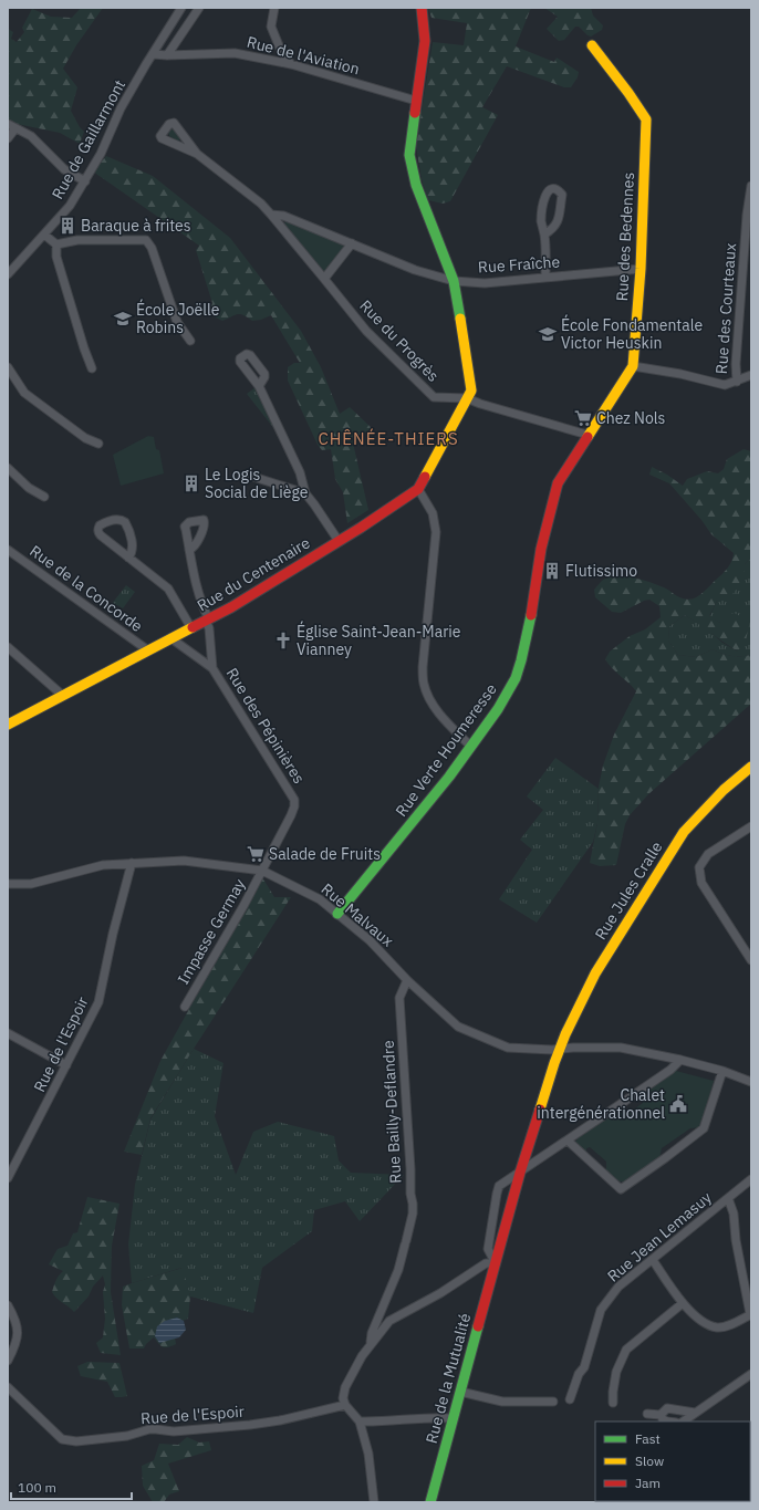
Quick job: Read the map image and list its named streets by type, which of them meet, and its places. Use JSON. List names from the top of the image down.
{
  "streets": {
    "street": [
      "Rue de l'Aviation",
      "Rue de Gaillarmont",
      "Rue des Bedennes",
      "Rue Fraîche",
      "Rue des Courteaux",
      "Rue du Progrès",
      "Rue du Centenaire",
      "Rue de la Concorde",
      "Rue des Pépinières",
      "Rue Verte Houmeresse",
      "Rue Jules Cralle",
      "Rue Malvaux",
      "Impasse Germay",
      "Rue de l'Espoir",
      "Rue Bailly-Deflandre",
      "Rue Jean Lemasuy",
      "Rue de la Mutualité"
    ]
  },
  "crossings": [
    ["Rue de l'Aviation", "Rue de Gaillarmont"],
    ["Rue des Bedennes", "Rue Fraîche"],
    ["Rue des Bedennes", "Rue des Courteaux"],
    ["Rue des Bedennes", "Rue du Progrès"],
    ["Rue des Bedennes", "Rue Verte Houmeresse"],
    ["Rue Fraîche", "Rue du Progrès"],
    ["Rue du Progrès", "Rue du Centenaire"],
    ["Rue du Progrès", "Rue Verte Houmeresse"],
    ["Rue du Centenaire", "Rue de la Concorde"],
    ["Rue du Centenaire", "Rue des Pépinières"],
    ["Rue des Pépinières", "Rue Malvaux"],
    ["Rue des Pépinières", "Impasse Germay"],
    ["Rue Verte Houmeresse", "Rue Malvaux"],
    ["Rue Jules Cralle", "Rue Malvaux"],
    ["Rue Jules Cralle", "Rue de la Mutualité"],
    ["Rue Malvaux", "Impasse Germay"],
    ["Rue Malvaux", "Rue de l'Espoir"],
    ["Rue Malvaux", "Rue Bailly-Deflandre"],
    ["Rue Malvaux", "Rue de la Mutualité"]
  ],
  "districts": ["CHÊNÉE-THIERS"],
  "places": {
    "building": ["Baraque à frites", "Le Logis Social de Liège", "Flutissimo"],
    "school or university": ["École Joëlle Robins", "École Fondamentale Victor Heuskin"],
    "supermarket": ["Chez Nols", "Salade de Fruits"],
    "church": ["Église Saint-Jean-Marie Vianney"],
    "public building": ["Chalet intergénérationnel"]
  },
  "legend": ["Fast", "Slow", "Jam"],
  "scale_bar": "100 m"
}
